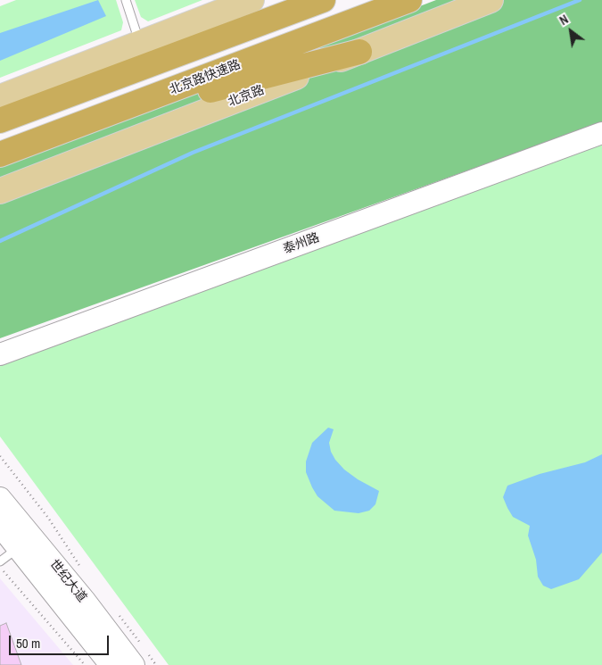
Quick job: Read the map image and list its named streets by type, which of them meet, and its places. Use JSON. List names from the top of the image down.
{
  "streets": {
    "highway": ["北京路快速路"],
    "main road": ["北京路"],
    "street": ["泰州路", "世纪大道"]
  },
  "scale_bar": "50 m",
  "north": "top left"
}
